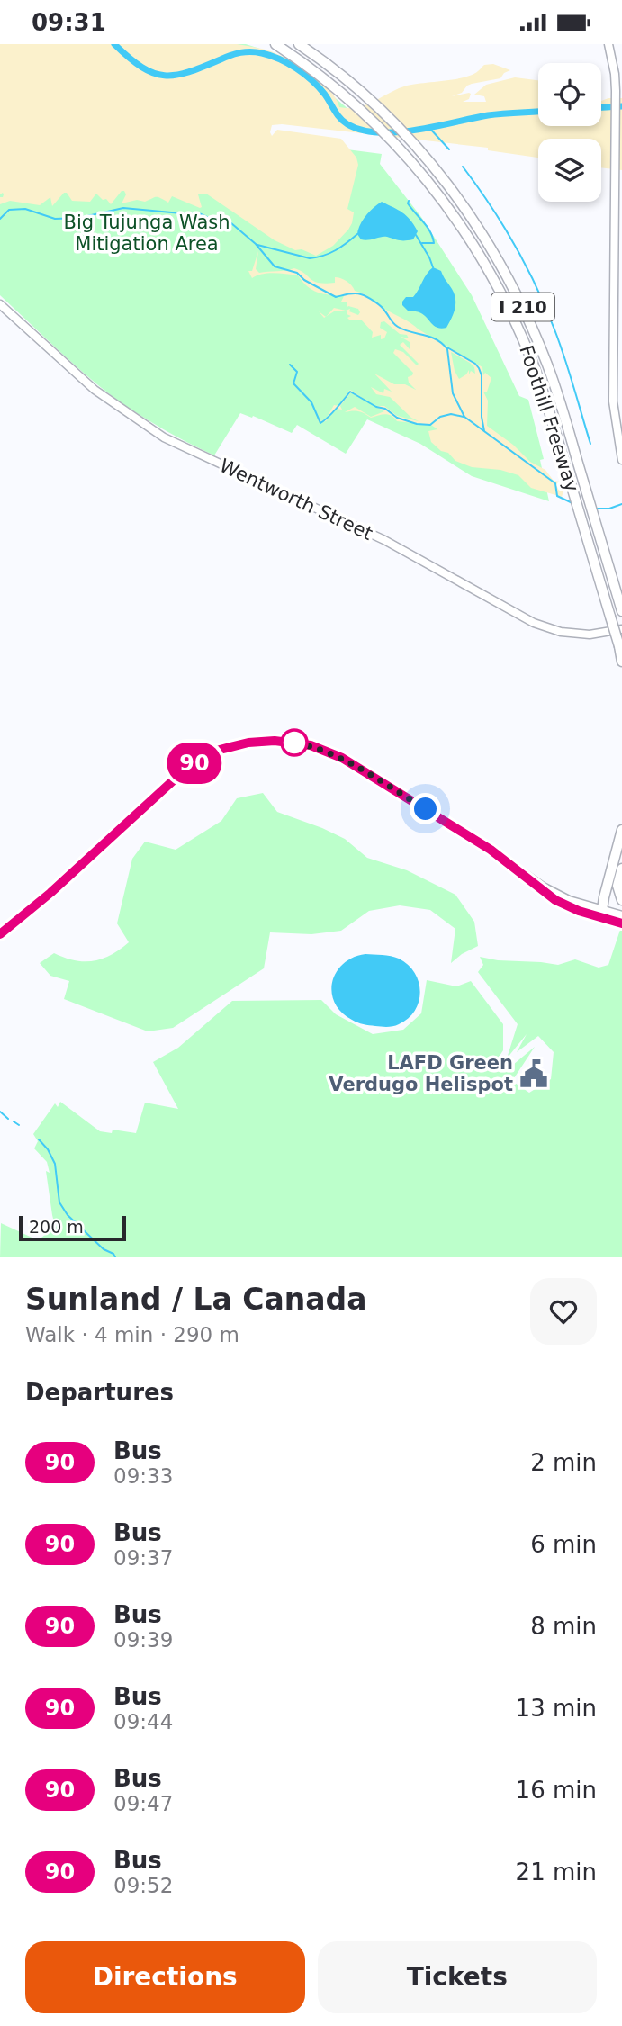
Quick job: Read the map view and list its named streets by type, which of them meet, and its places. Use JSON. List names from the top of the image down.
{
  "streets": {
    "highway": ["I 210", "Foothill Freeway"],
    "main road": ["Wentworth Street"]
  },
  "parks": ["Big Tujunga Wash Mitigation Area"],
  "places": {
    "public building": ["LAFD Green Verdugo Helispot"]
  },
  "lines": ["bus line 90"],
  "scale_bar": "200 m",
  "page": {
    "status": "09:31",
    "on_map": "90",
    "scale": "200 m",
    "heading": [
      ["Sunland / La Canada", "Walk · 4 min · 290 m"],
      "Departures"
    ],
    "list": [
      {
        "mark": "90",
        "name": "Bus",
        "note": "09:33",
        "value": "2 min"
      },
      {
        "mark": "90",
        "name": "Bus",
        "note": "09:37",
        "value": "6 min"
      },
      {
        "mark": "90",
        "name": "Bus",
        "note": "09:39",
        "value": "8 min"
      },
      {
        "mark": "90",
        "name": "Bus",
        "note": "09:44",
        "value": "13 min"
      },
      {
        "mark": "90",
        "name": "Bus",
        "note": "09:47",
        "value": "16 min"
      },
      {
        "mark": "90",
        "name": "Bus",
        "note": "09:52",
        "value": "21 min"
      }
    ],
    "buttons": ["Directions", "Tickets"]
  }
}
